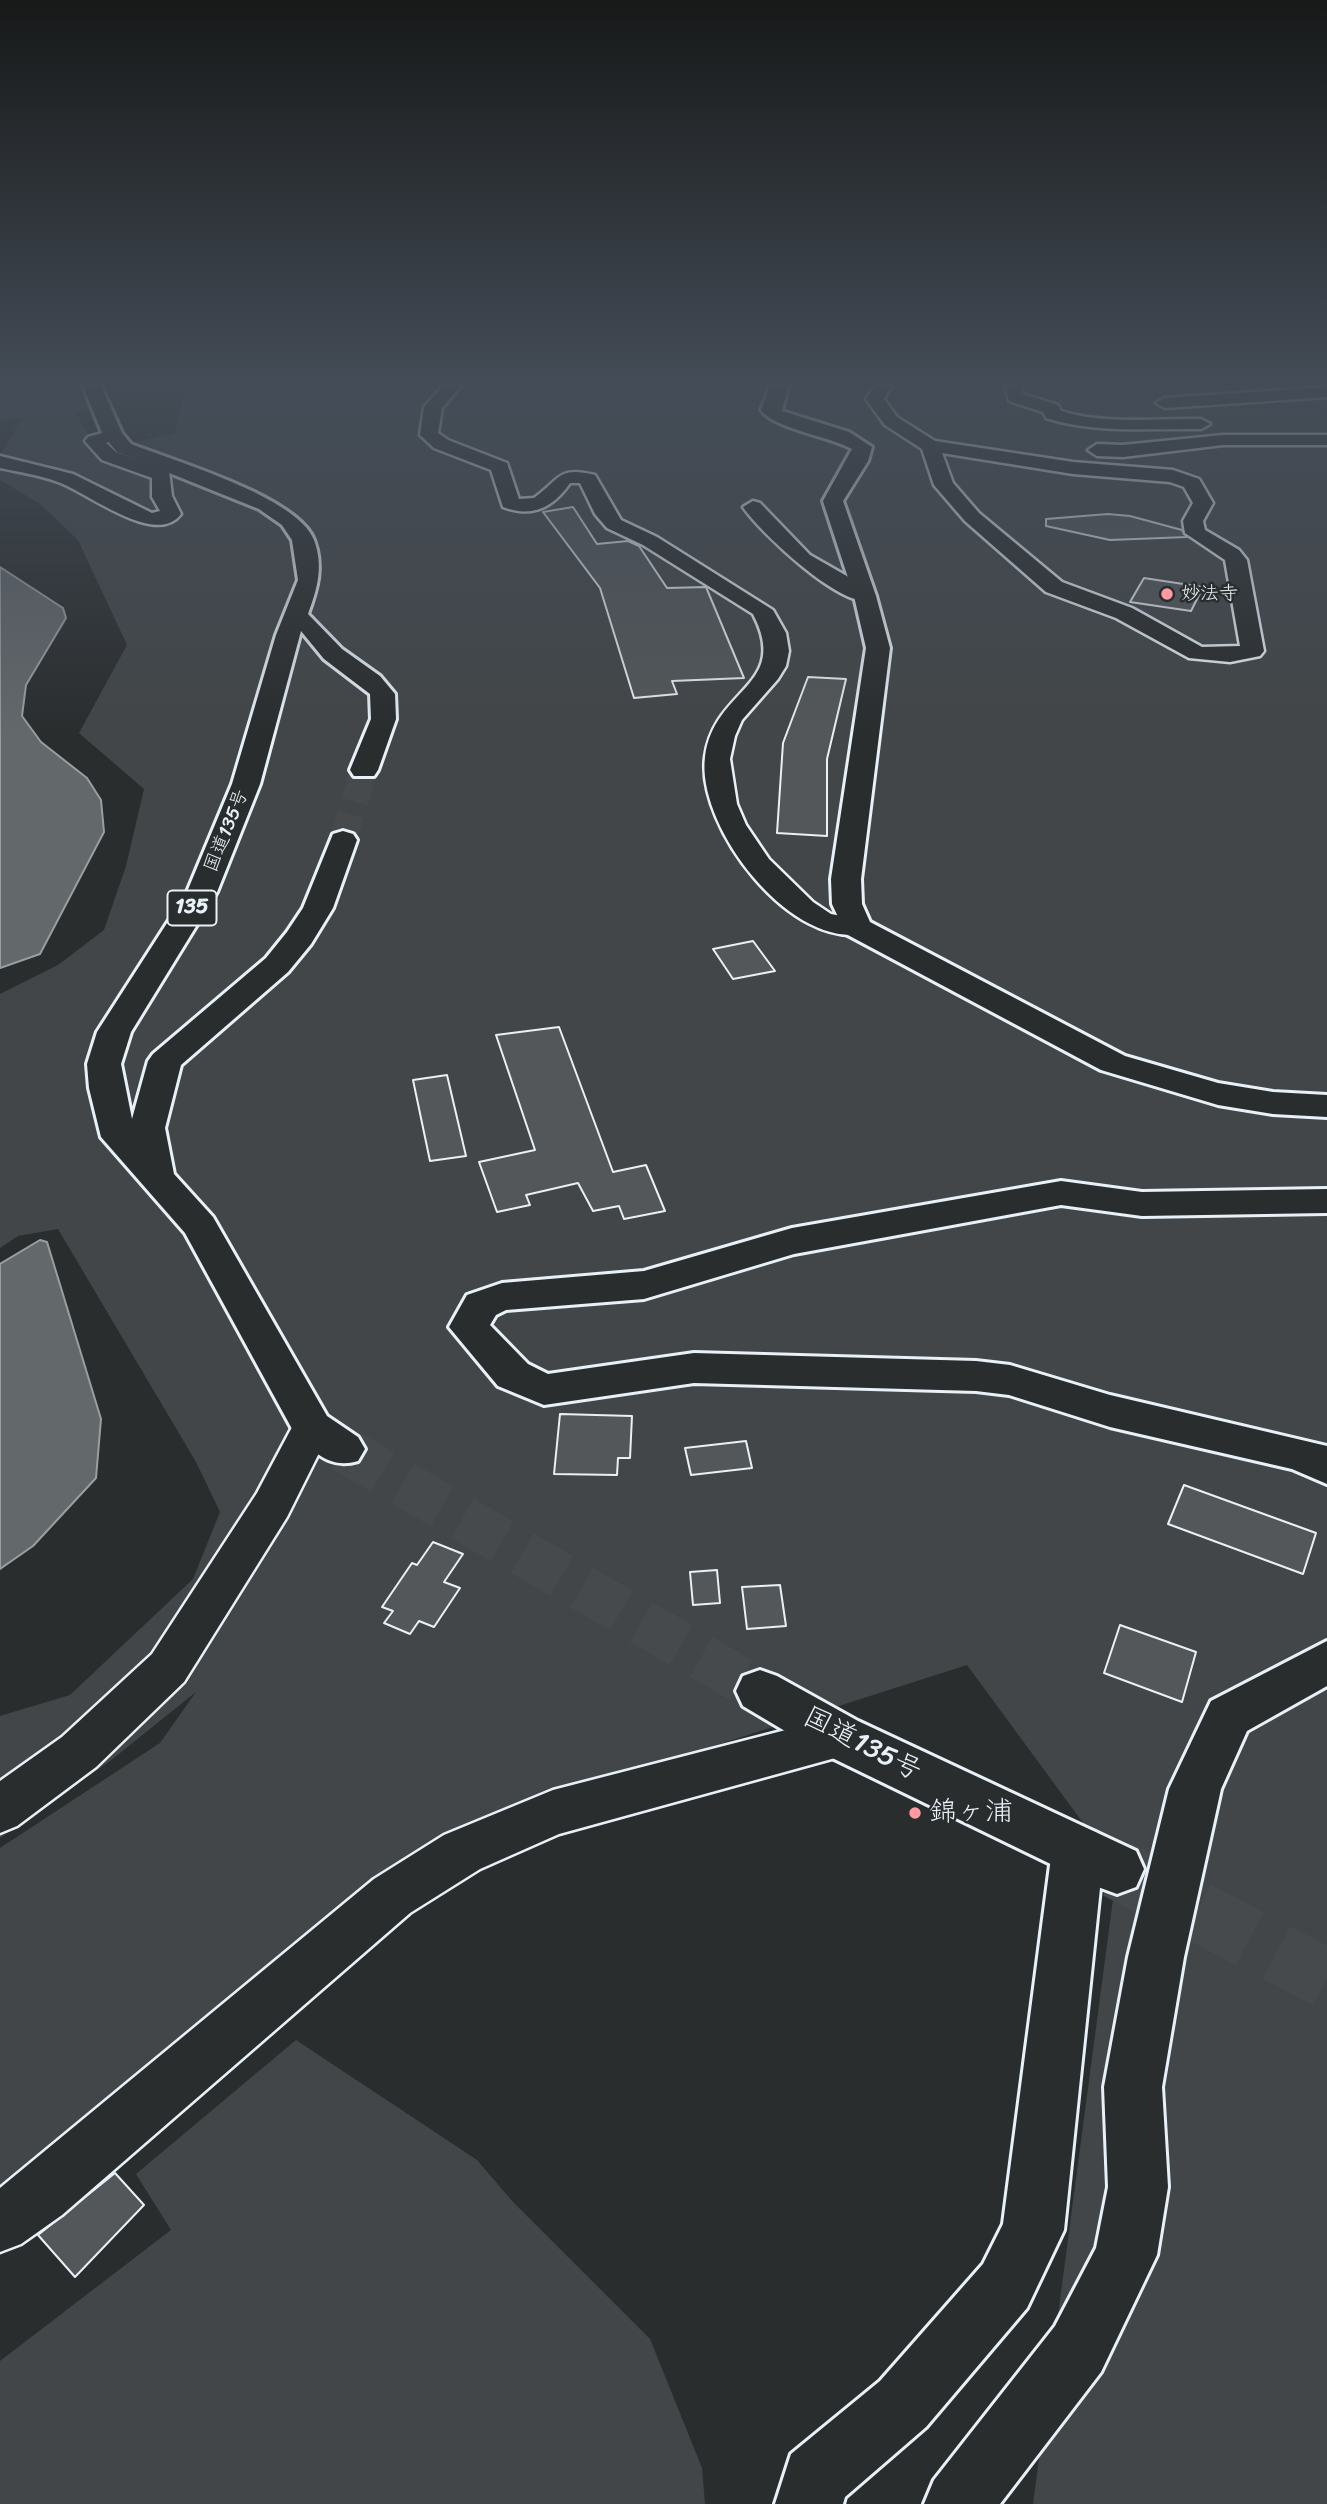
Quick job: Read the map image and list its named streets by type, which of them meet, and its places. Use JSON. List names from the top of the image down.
{
  "streets": {
    "main road": ["国道135号", "135"]
  },
  "places": ["妙法寺", "錦ヶ浦"]
}
